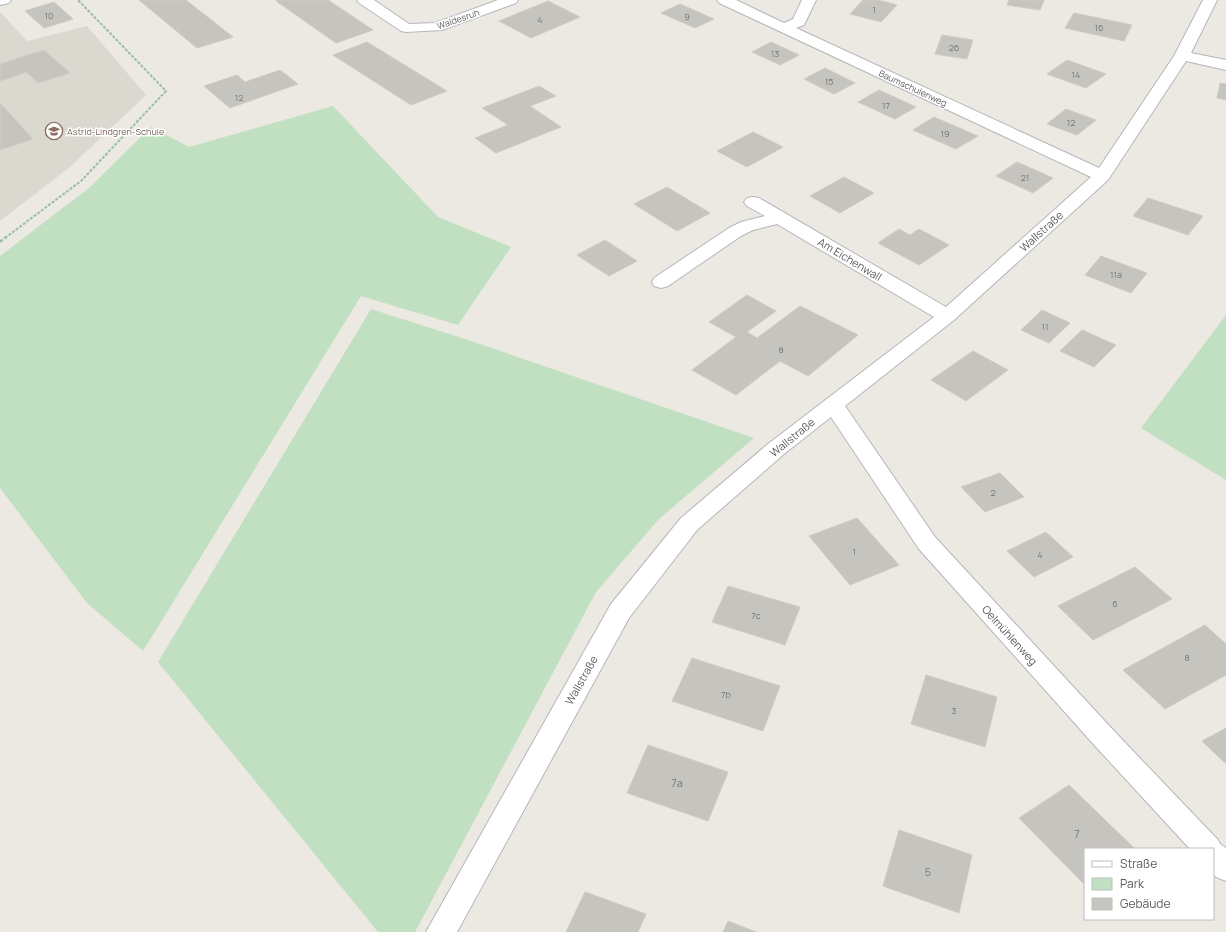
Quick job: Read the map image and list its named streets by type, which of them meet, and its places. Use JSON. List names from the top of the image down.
{
  "streets": {
    "street": [
      "Waldesruh",
      "Baumschulenweg",
      "Wallstraße",
      "Am Eichenwall",
      "Oelmühlenweg"
    ]
  },
  "crossings": [
    ["Baumschulenweg", "Wallstraße"],
    ["Wallstraße", "Am Eichenwall"],
    ["Wallstraße", "Oelmühlenweg"]
  ],
  "places": {
    "school or university": ["Astrid-Lindgren-Schule"]
  },
  "house_numbers": [
    "1",
    "10",
    "9",
    "4",
    "16",
    "26",
    "13",
    "14",
    "15",
    "12",
    "17",
    "12",
    "19",
    "21",
    "11a",
    "11",
    "8",
    "2",
    "1",
    "4",
    "6",
    "7c",
    "8",
    "7b",
    "3",
    "7a",
    "7",
    "5"
  ],
  "legend": ["Straße", "Park", "Gebäude"]
}
